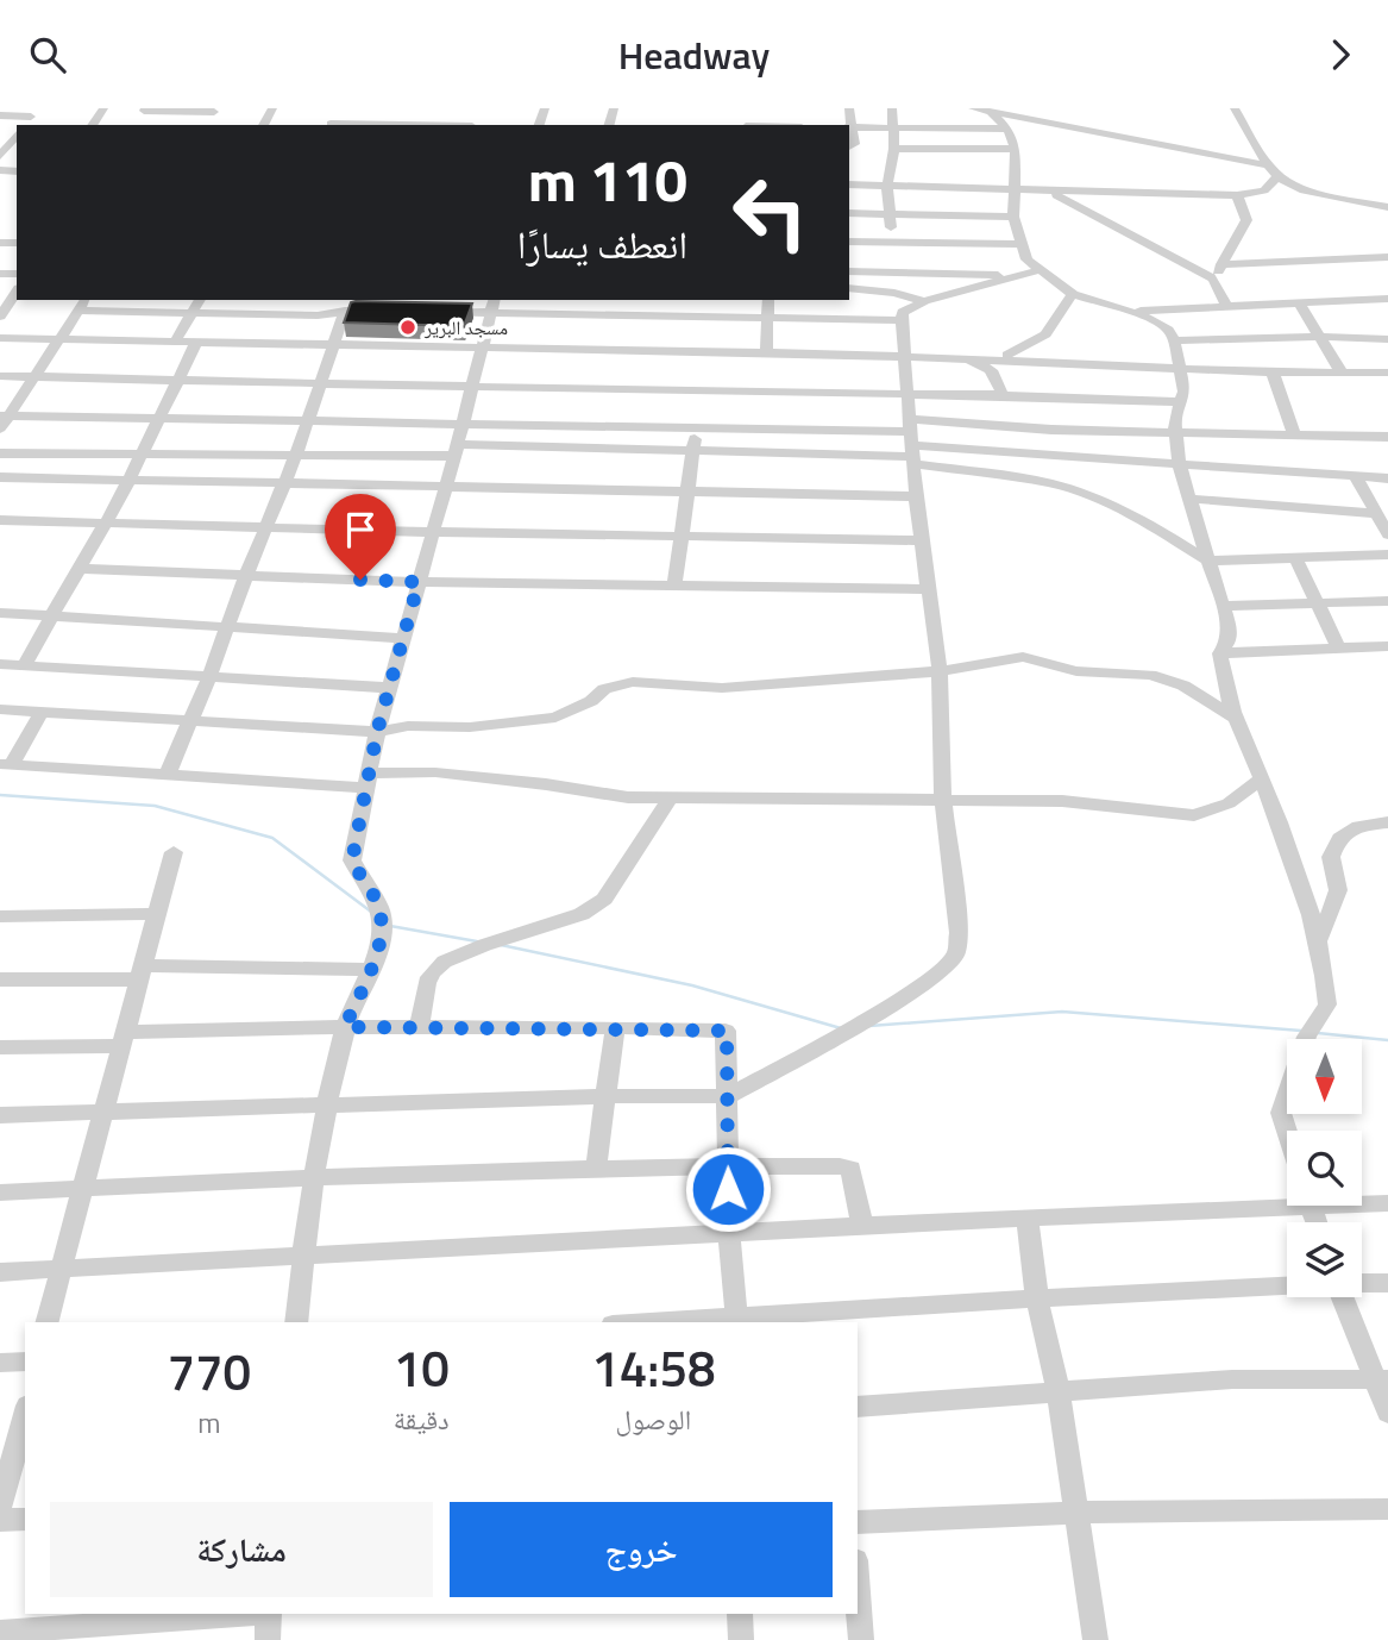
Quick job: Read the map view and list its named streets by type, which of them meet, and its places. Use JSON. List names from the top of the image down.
{
  "places": ["مسجد البرير"],
  "north": "bottom",
  "page": {
    "header": "Headway",
    "turn": ["110 m", "انعطف يسارًا"],
    "eta": [
      "14:58",
      "الوصول",
      "10",
      "دقيقة",
      "770",
      "m"
    ],
    "buttons": ["خروج", "مشاركة"]
  }
}
